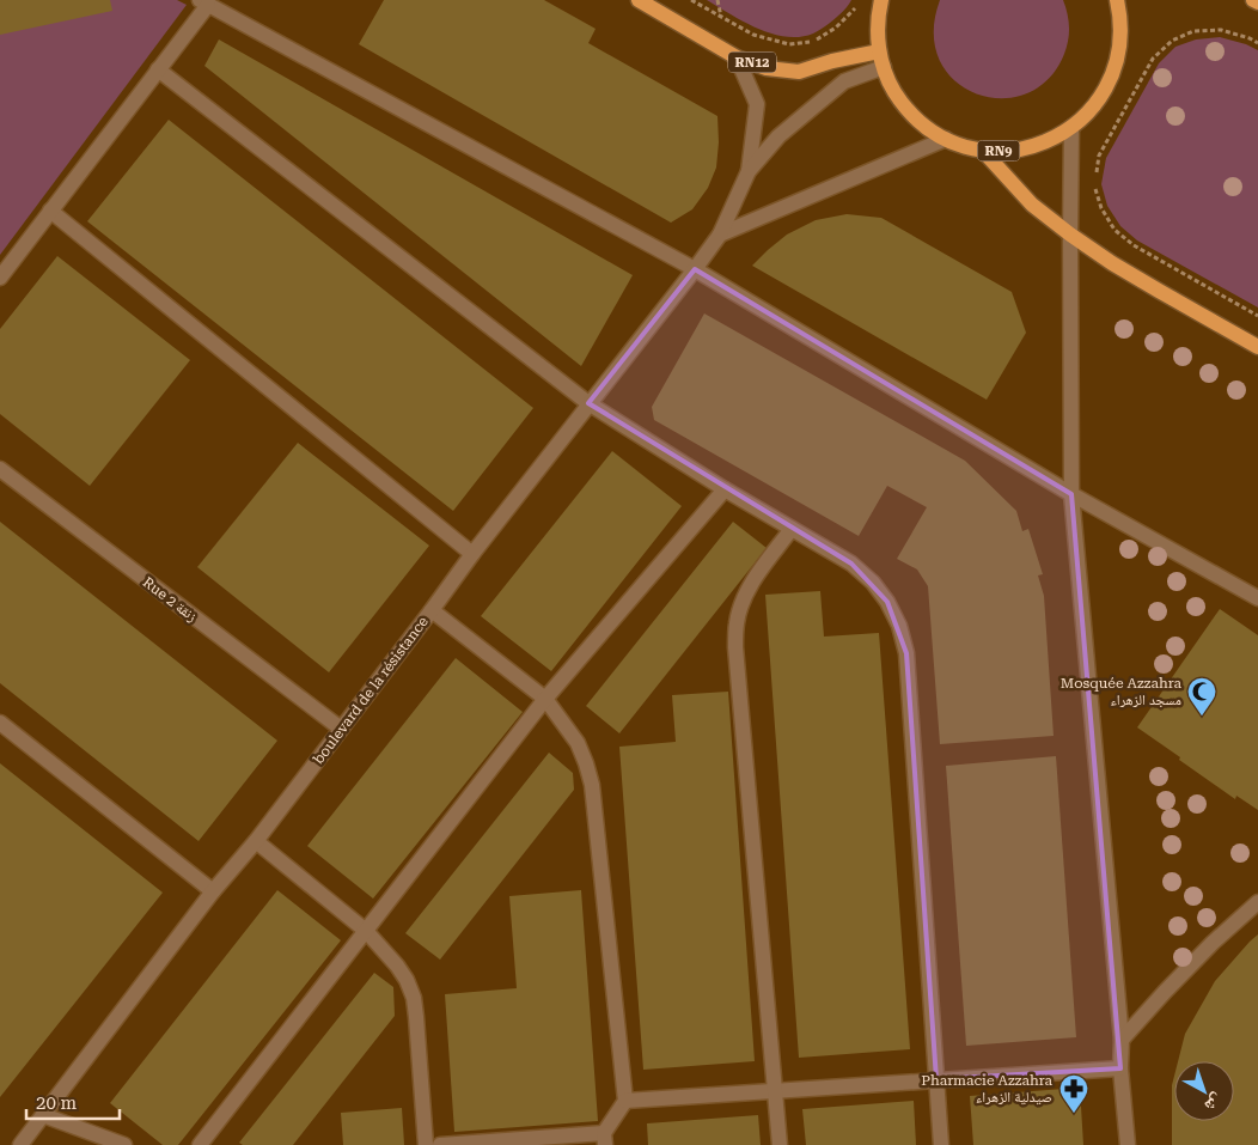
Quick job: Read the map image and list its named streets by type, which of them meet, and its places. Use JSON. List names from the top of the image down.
{
  "streets": {
    "main road": ["RN12", "RN9"],
    "street": ["Rue 2 زنقة", "boulevard de la résistance"]
  },
  "crossings": [
    ["RN12", "RN9"],
    ["Rue 2 زنقة", "boulevard de la résistance"]
  ],
  "places": {
    "mosque": ["Mosquée Azzahra مسجد الزهراء"],
    "pharmacy": ["Pharmacie Azzahra صيدلية الزهراء"]
  },
  "scale_bar": "20 m",
  "north": "bottom right"
}
